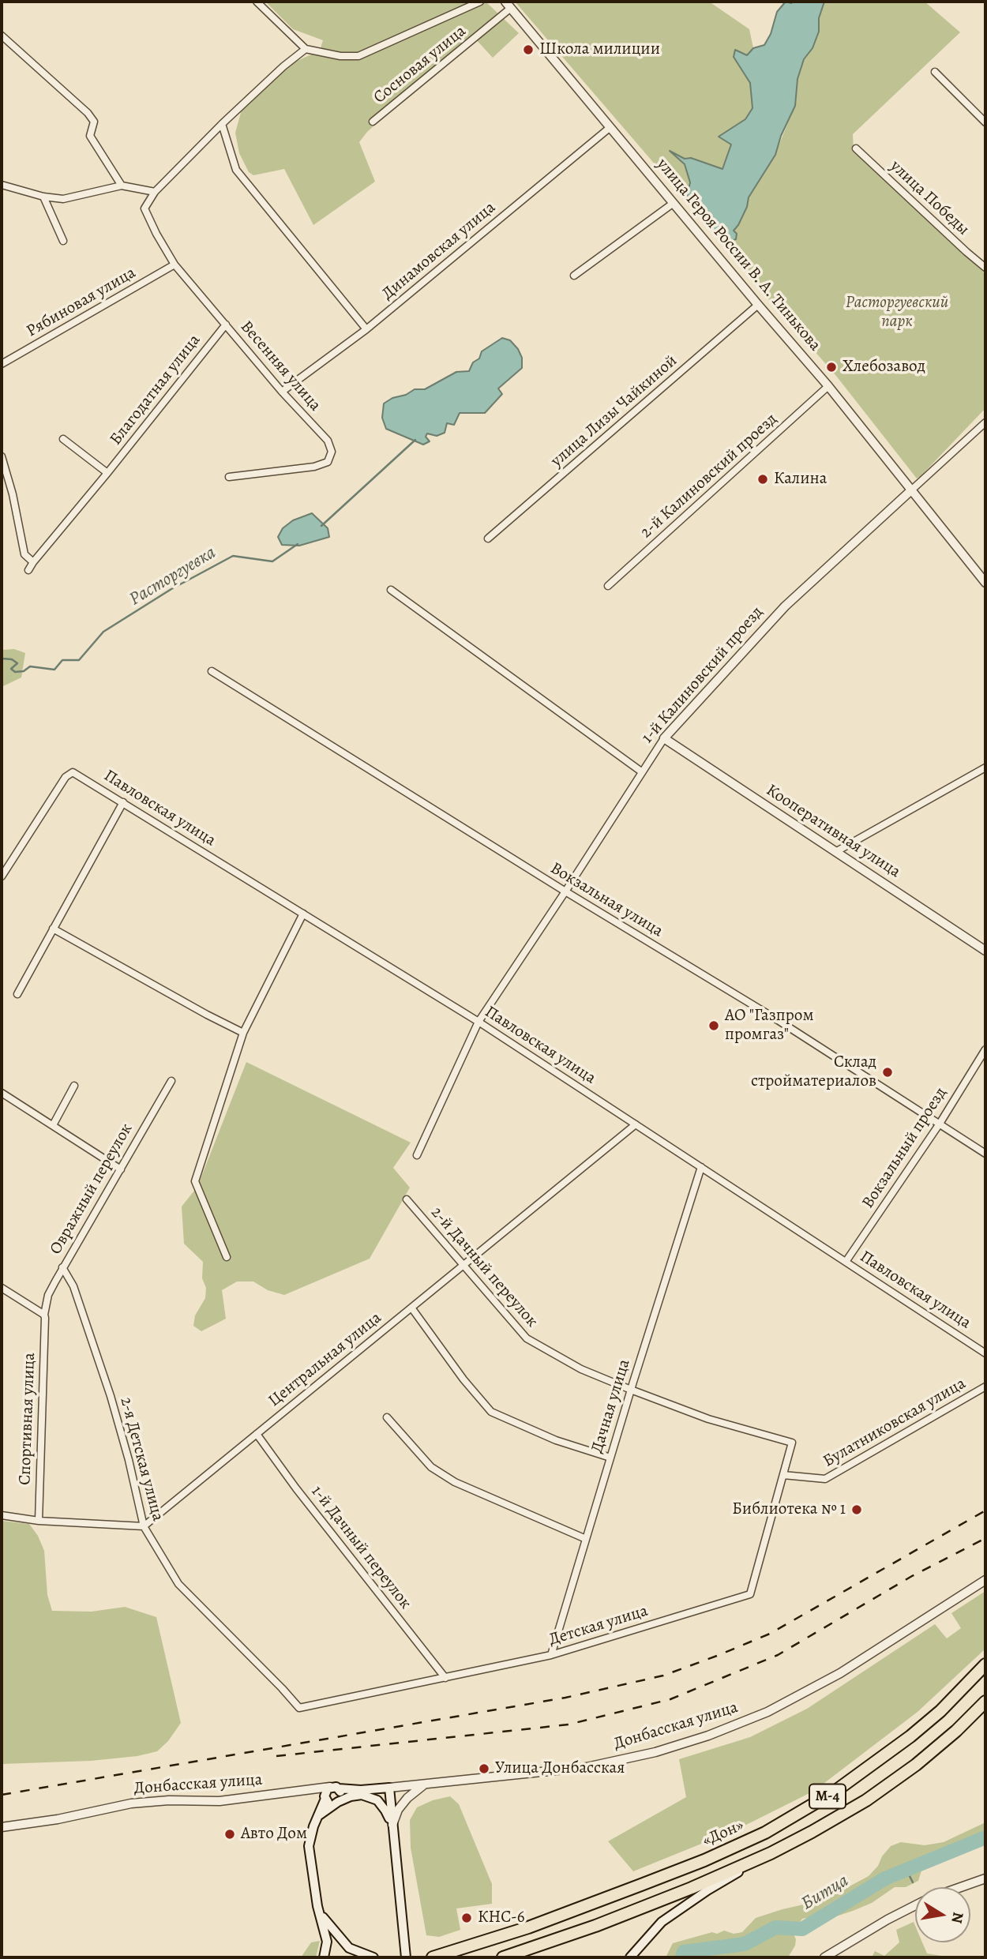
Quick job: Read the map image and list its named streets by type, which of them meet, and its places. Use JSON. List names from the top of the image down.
{
  "streets": {
    "highway": ["М-4", "«Дон»"],
    "main road": ["Донбасская улица"],
    "street": [
      "Сосновая улица",
      "улица Победы",
      "Динамовская улица",
      "улица Героя России В. А. Тинькова",
      "Рябиновая улица",
      "Весенняя улица",
      "Благодатная улица",
      "улица Лизы Чайкиной",
      "2-й Калиновский проезд",
      "1-й Калиновский проезд",
      "Павловская улица",
      "Кооперативная улица",
      "Вокзальная улица",
      "Вокзальный проезд",
      "Овражный переулок",
      "2-й Дачный переулок",
      "Центральная улица",
      "Дачная улица",
      "Спортивная улица",
      "Булатниковская улица",
      "2-я Детская улица",
      "1-й Дачный переулок",
      "Детская улица"
    ]
  },
  "crossings": [
    ["Сосновая улица", "улица Героя России В. А. Тинькова"],
    ["Динамовская улица", "улица Героя России В. А. Тинькова"],
    ["Динамовская улица", "Весенняя улица"],
    ["улица Героя России В. А. Тинькова", "улица Лизы Чайкиной"],
    ["улица Героя России В. А. Тинькова", "2-й Калиновский проезд"],
    ["улица Героя России В. А. Тинькова", "1-й Калиновский проезд"],
    ["Рябиновая улица", "Весенняя улица"],
    ["Весенняя улица", "Благодатная улица"],
    ["1-й Калиновский проезд", "Павловская улица"],
    ["1-й Калиновский проезд", "Кооперативная улица"],
    ["1-й Калиновский проезд", "Вокзальная улица"],
    ["Павловская улица", "Вокзальный проезд"],
    ["Павловская улица", "Центральная улица"],
    ["Павловская улица", "Дачная улица"],
    ["Вокзальная улица", "Вокзальный проезд"],
    ["Овражный переулок", "Спортивная улица"],
    ["Овражный переулок", "2-я Детская улица"],
    ["2-й Дачный переулок", "Центральная улица"],
    ["2-й Дачный переулок", "Дачная улица"],
    ["2-й Дачный переулок", "Детская улица"],
    ["Центральная улица", "2-я Детская улица"],
    ["Центральная улица", "1-й Дачный переулок"],
    ["Дачная улица", "Детская улица"],
    ["Булатниковская улица", "Детская улица"],
    ["2-я Детская улица", "Детская улица"],
    ["1-й Дачный переулок", "Детская улица"]
  ],
  "water": ["Расторгуевка", "Битца"],
  "parks": ["Расторгуевский парк"],
  "places": [
    "Школа милиции",
    "Хлебозавод",
    "Калина",
    "АО \"Газпром промгаз\"",
    "Склад стройматериалов",
    "Библиотека № 1",
    "Улица Донбасская",
    "Авто Дом",
    "КНС-6"
  ],
  "north": "right"
}
